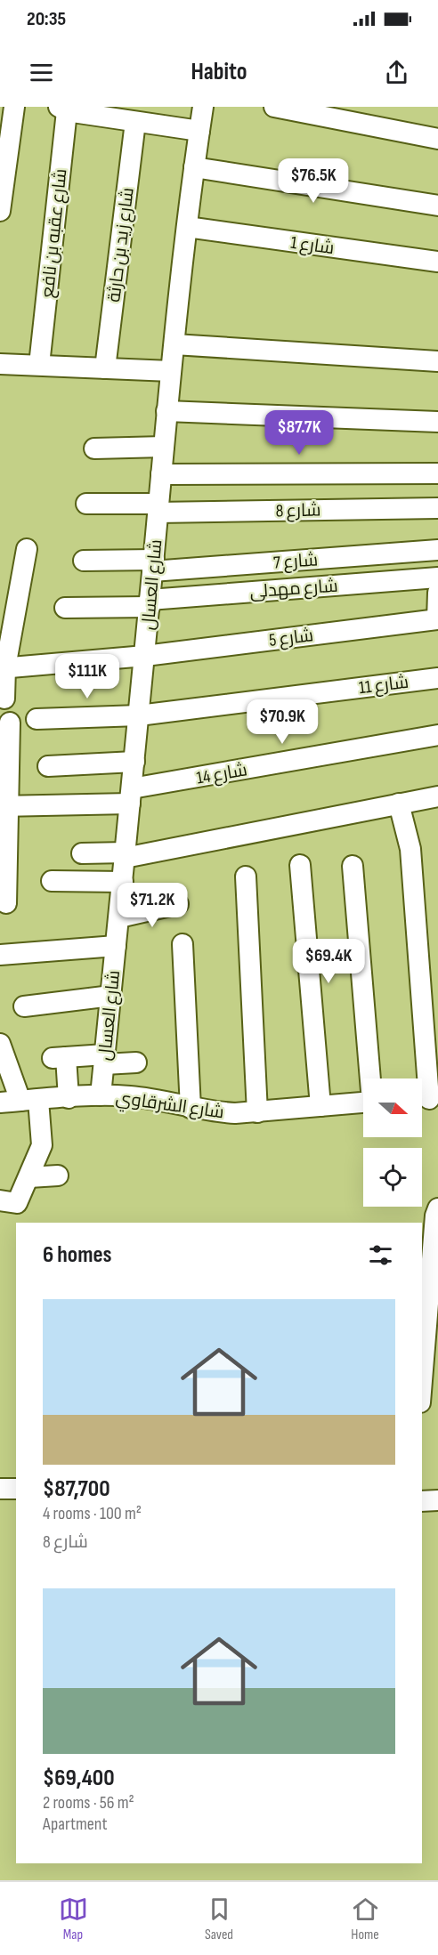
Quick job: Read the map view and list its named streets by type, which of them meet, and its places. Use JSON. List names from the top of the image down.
{
  "streets": {
    "street": [
      "شارع عقبه بن نافع",
      "شارع زيد بن حارثة",
      "شارع 1",
      "شارع 8",
      "شارع 7",
      "شارع العسال",
      "شارع مهدلى",
      "شارع 5",
      "شارع 11",
      "شارع 14",
      "شارع الشرقاوي"
    ]
  },
  "crossings": [
    ["شارع 1", "شارع العسال"],
    ["شارع 8", "شارع العسال"],
    ["شارع 7", "شارع العسال"],
    ["شارع العسال", "شارع مهدلى"],
    ["شارع العسال", "شارع 5"],
    ["شارع العسال", "شارع 11"],
    ["شارع العسال", "شارع 14"],
    ["شارع العسال", "شارع الشرقاوي"]
  ],
  "north": "right",
  "page": {
    "status": "20:35",
    "header": "Habito",
    "price": [
      "$76.5K",
      "$87.7K",
      "$111K",
      "$70.9K",
      "$71.2K",
      "$69.4K"
    ],
    "heading": "6 homes",
    "list": [
      {
        "name": "$87,700",
        "note": "4 rooms · 100 m² · شارع 8"
      },
      {
        "name": "$69,400",
        "note": "2 rooms · 56 m² · Apartment"
      }
    ],
    "tabs": ["Map", "Saved", "Home"]
  }
}
